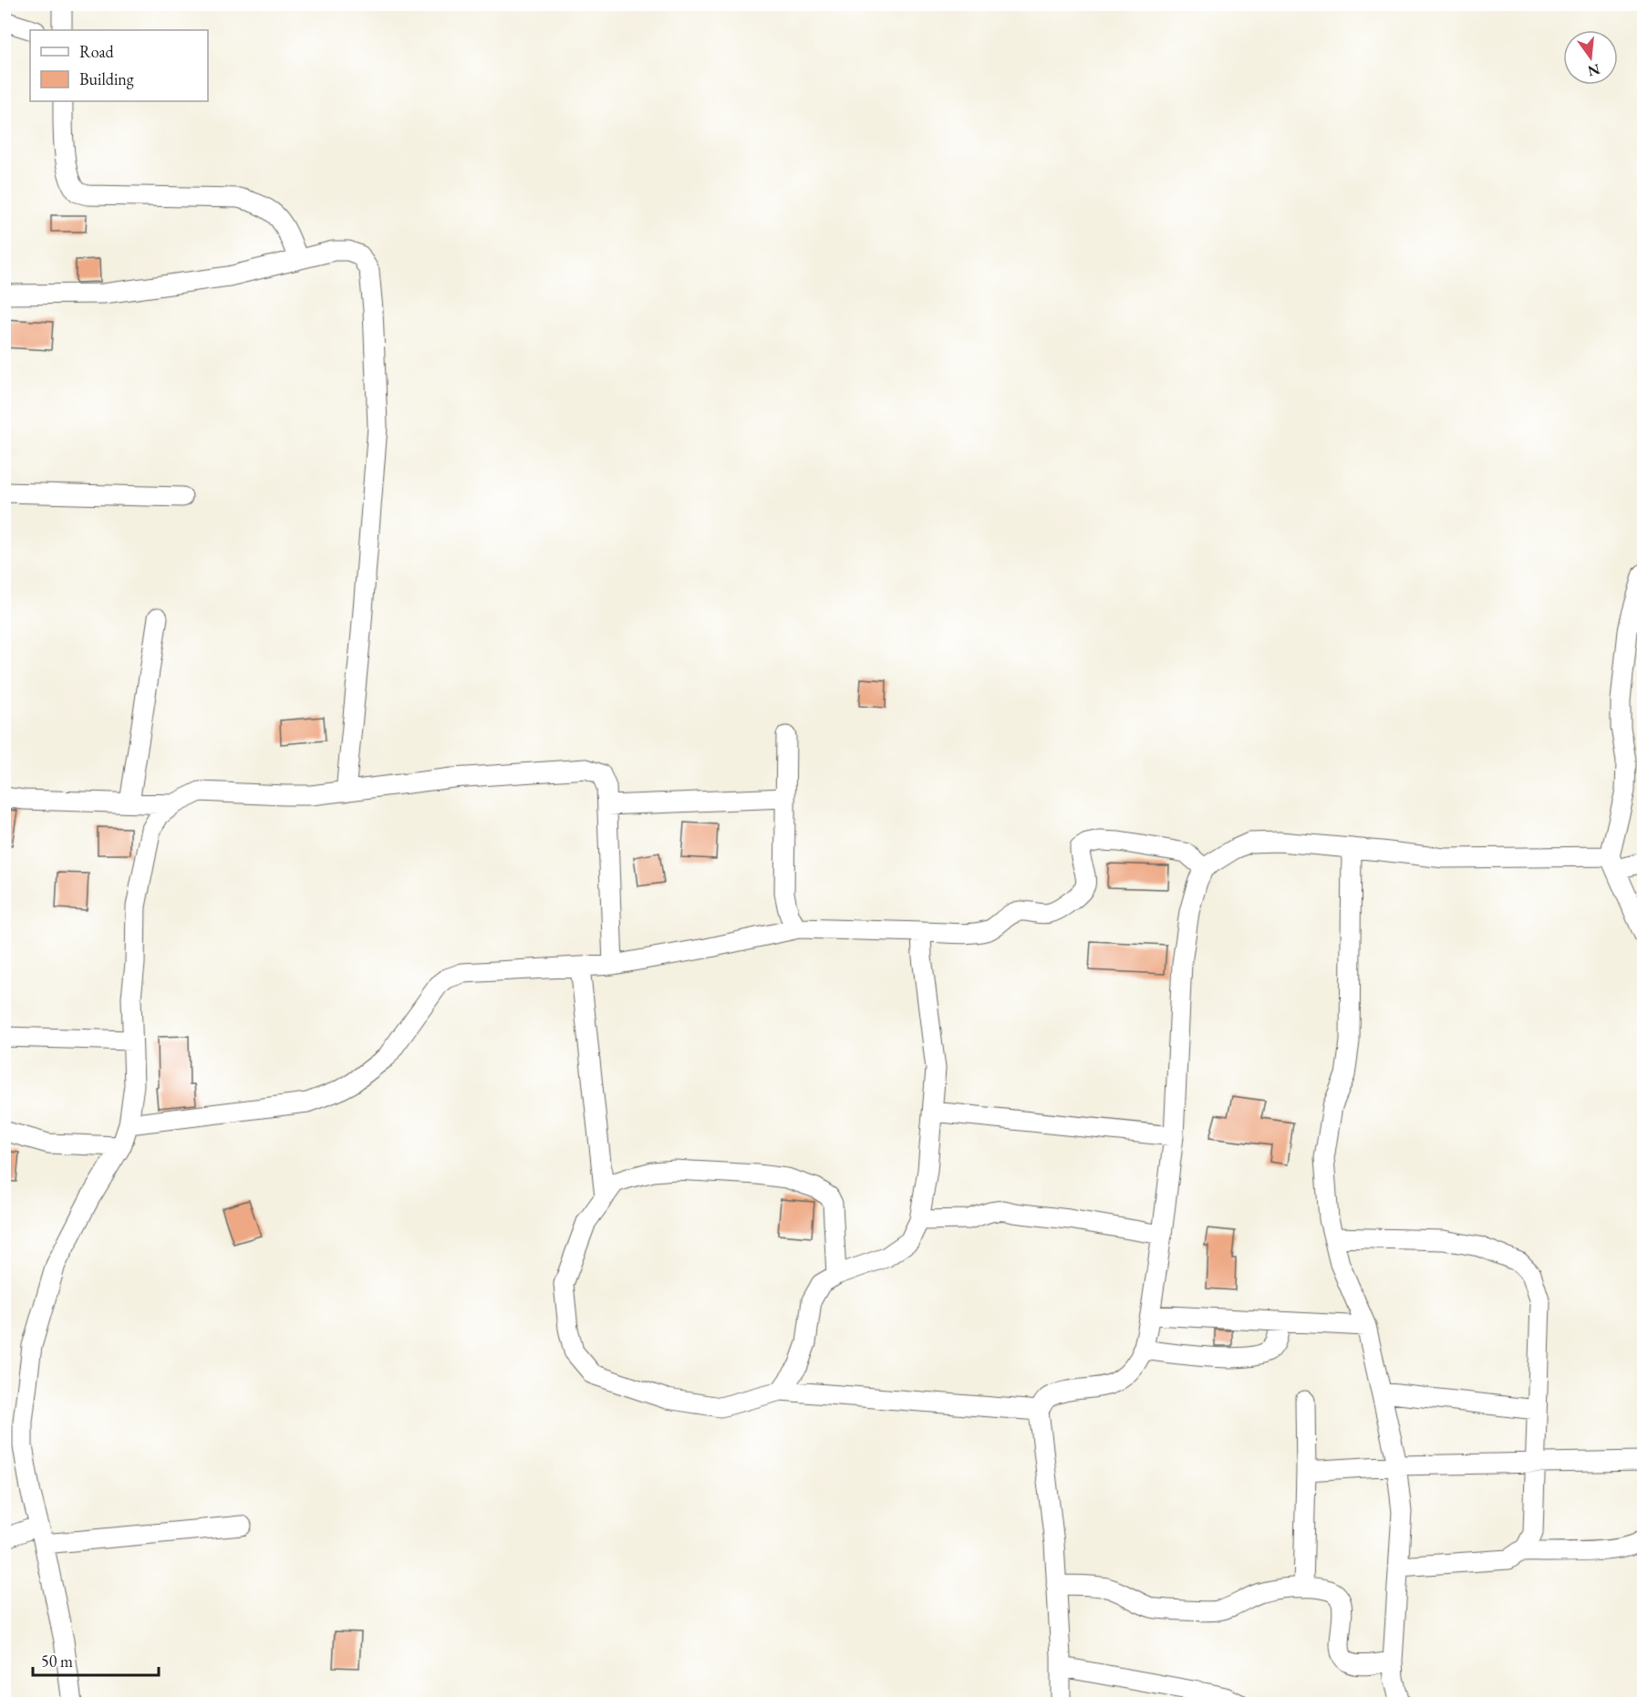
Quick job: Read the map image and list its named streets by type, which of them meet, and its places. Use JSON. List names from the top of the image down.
{
  "legend": ["Road", "Building"],
  "scale_bar": "50 m",
  "north": "bottom"
}
